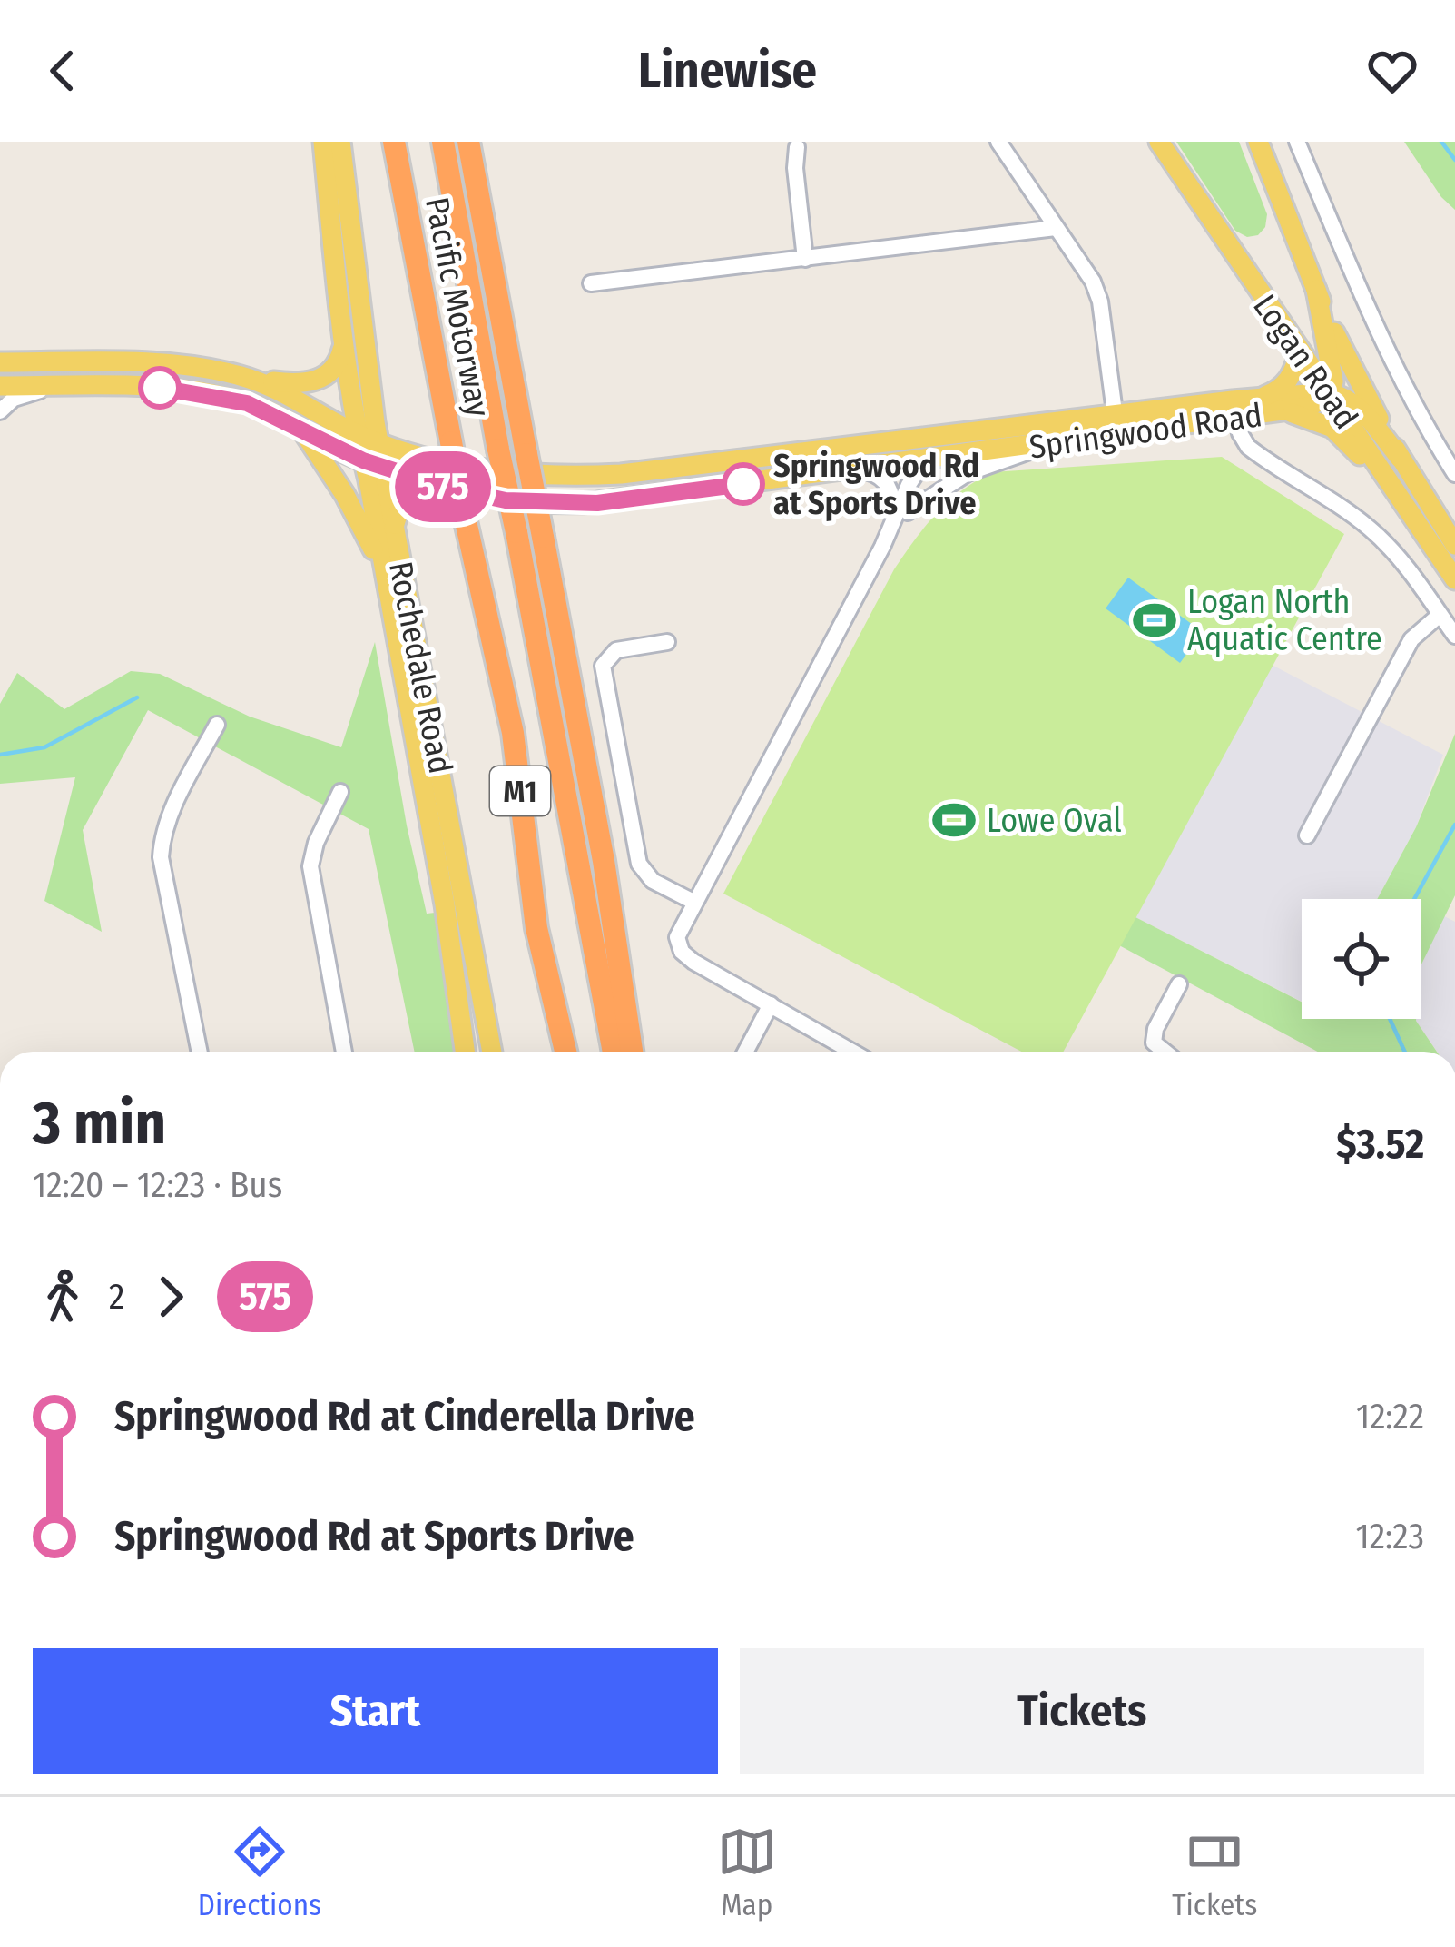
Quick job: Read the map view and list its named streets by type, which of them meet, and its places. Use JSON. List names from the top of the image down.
{
  "streets": {
    "highway": ["Pacific Motorway", "M1"],
    "main road": ["Logan Road", "Springwood Road", "Rochedale Road"]
  },
  "crossings": [
    ["Logan Road", "Springwood Road"],
    ["Springwood Road", "Rochedale Road"]
  ],
  "places": {
    "other": ["Springwood Rd at Sports Drive"],
    "sports": ["Logan North Aquatic Centre", "Lowe Oval"]
  },
  "lines": ["bus line 575"],
  "page": {
    "header": "Linewise",
    "on_map": "575",
    "heading": ["3 min", "12:20 – 12:23 · Bus", "$3.52"],
    "legs": ["2", "575"],
    "list": [
      {
        "name": "Springwood Rd at Cinderella Drive",
        "value": "12:22"
      },
      {
        "name": "Springwood Rd at Sports Drive",
        "value": "12:23"
      }
    ],
    "buttons": ["Start", "Tickets"],
    "tabs": ["Directions", "Map", "Tickets"]
  }
}
